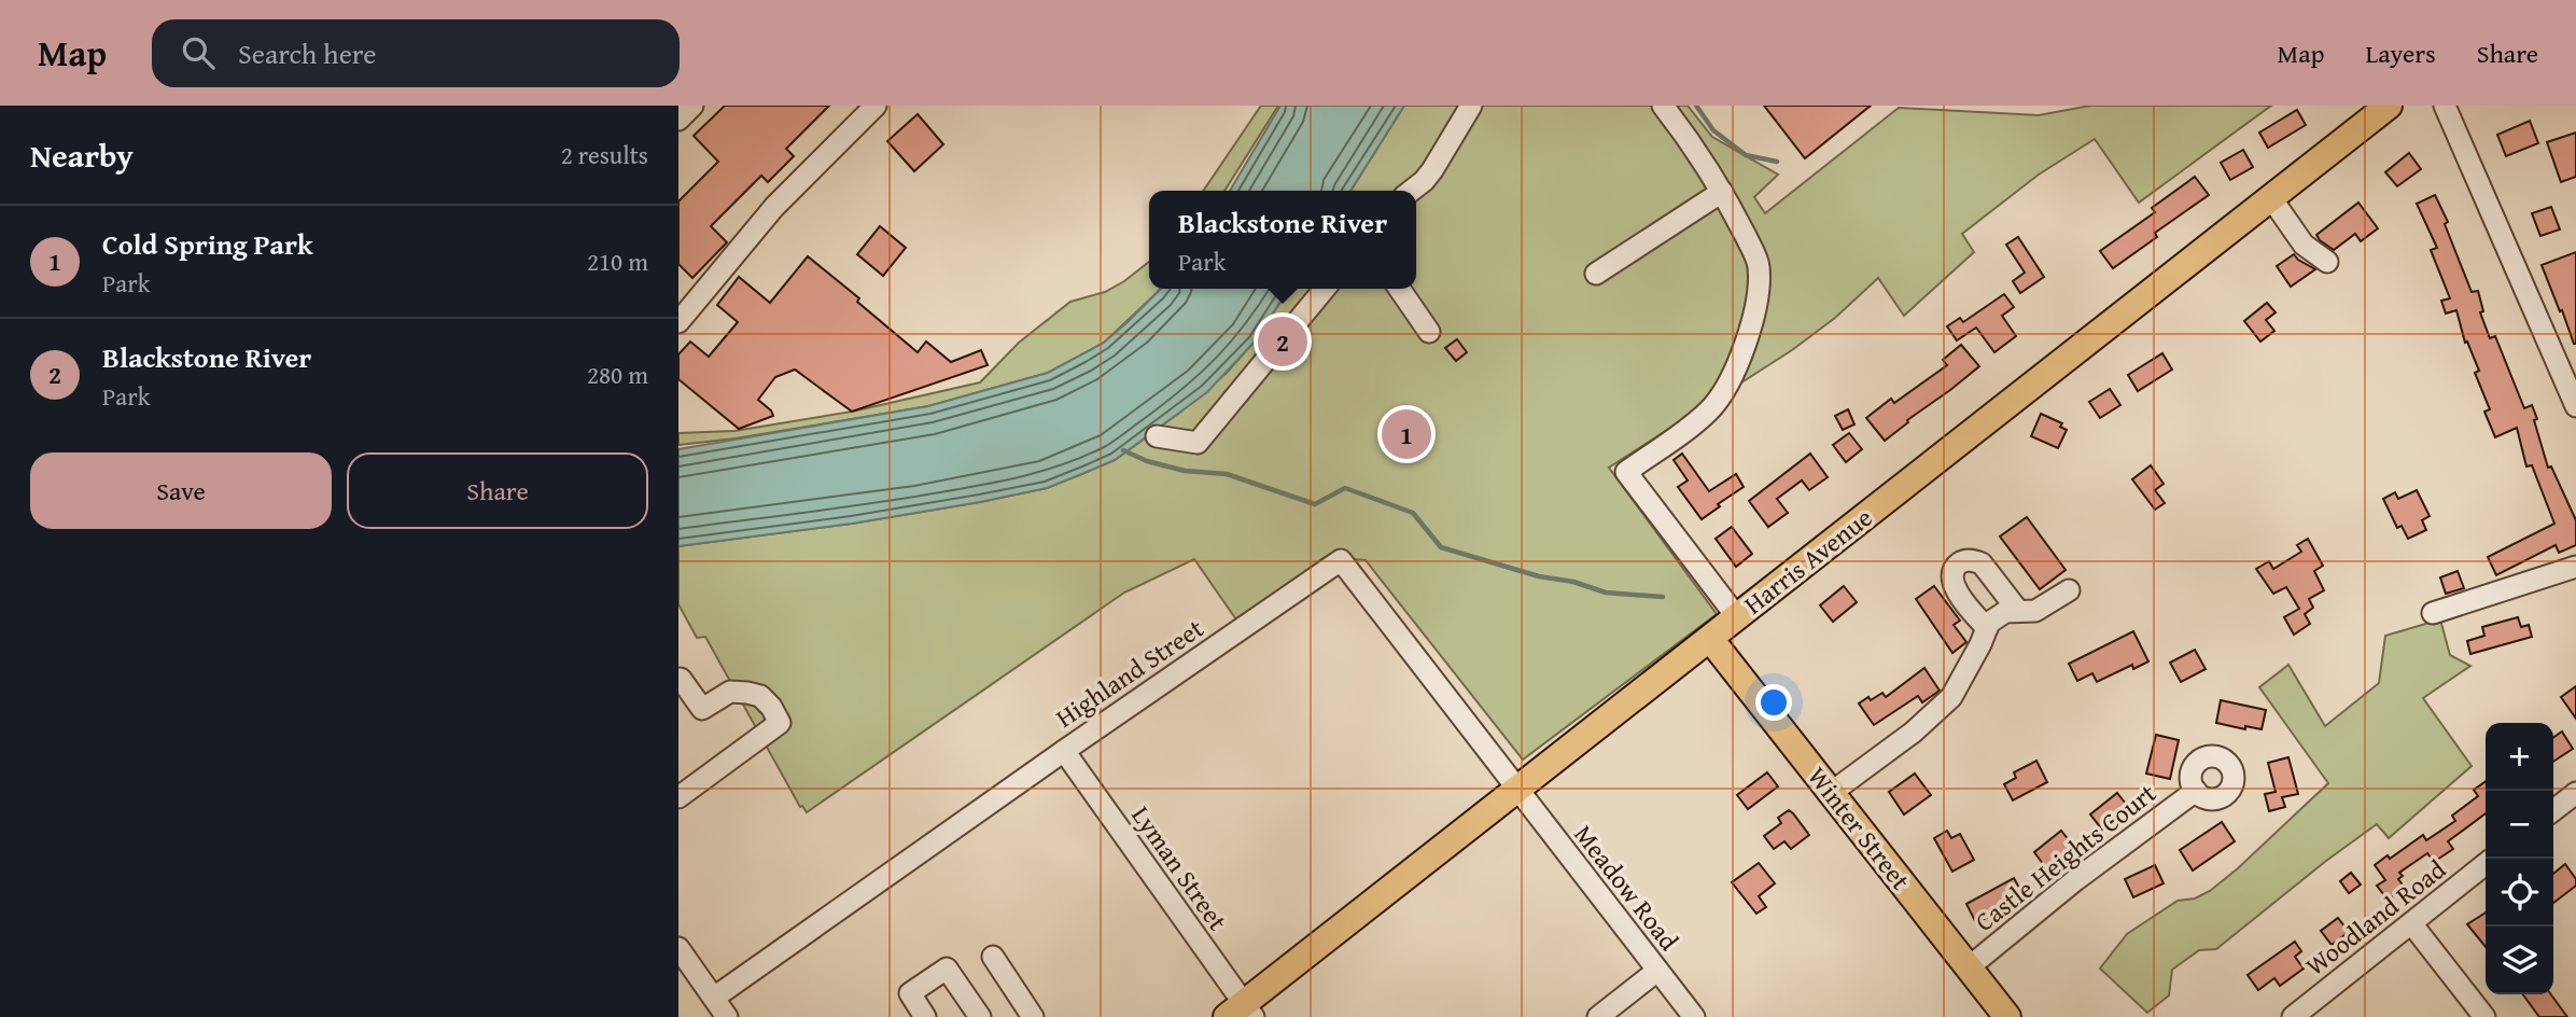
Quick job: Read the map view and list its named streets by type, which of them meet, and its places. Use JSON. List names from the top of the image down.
{
  "streets": {
    "main road": ["Harris Avenue", "Winter Street"],
    "street": [
      "Highland Street",
      "Castle Heights Court",
      "Lyman Street",
      "Meadow Road",
      "Woodland Road"
    ]
  },
  "crossings": [
    ["Harris Avenue", "Highland Street"],
    ["Harris Avenue", "Winter Street"],
    ["Harris Avenue", "Lyman Street"],
    ["Harris Avenue", "Meadow Road"],
    ["Highland Street", "Lyman Street"],
    ["Highland Street", "Meadow Road"],
    ["Winter Street", "Castle Heights Court"]
  ],
  "page": {
    "header": "Map",
    "search": "Search here",
    "nav": ["Map", "Layers", "Share"],
    "heading": ["Nearby", "2 results"],
    "popup": ["Blackstone River", "Park"],
    "list": [
      {
        "mark": "1",
        "name": "Cold Spring Park",
        "note": "Park",
        "value": "210 m"
      },
      {
        "mark": "2",
        "name": "Blackstone River",
        "note": "Park",
        "value": "280 m"
      }
    ],
    "pins": ["2", "1"],
    "buttons": ["Save", "Share"],
    "map_buttons": ["+", "−"]
  }
}
